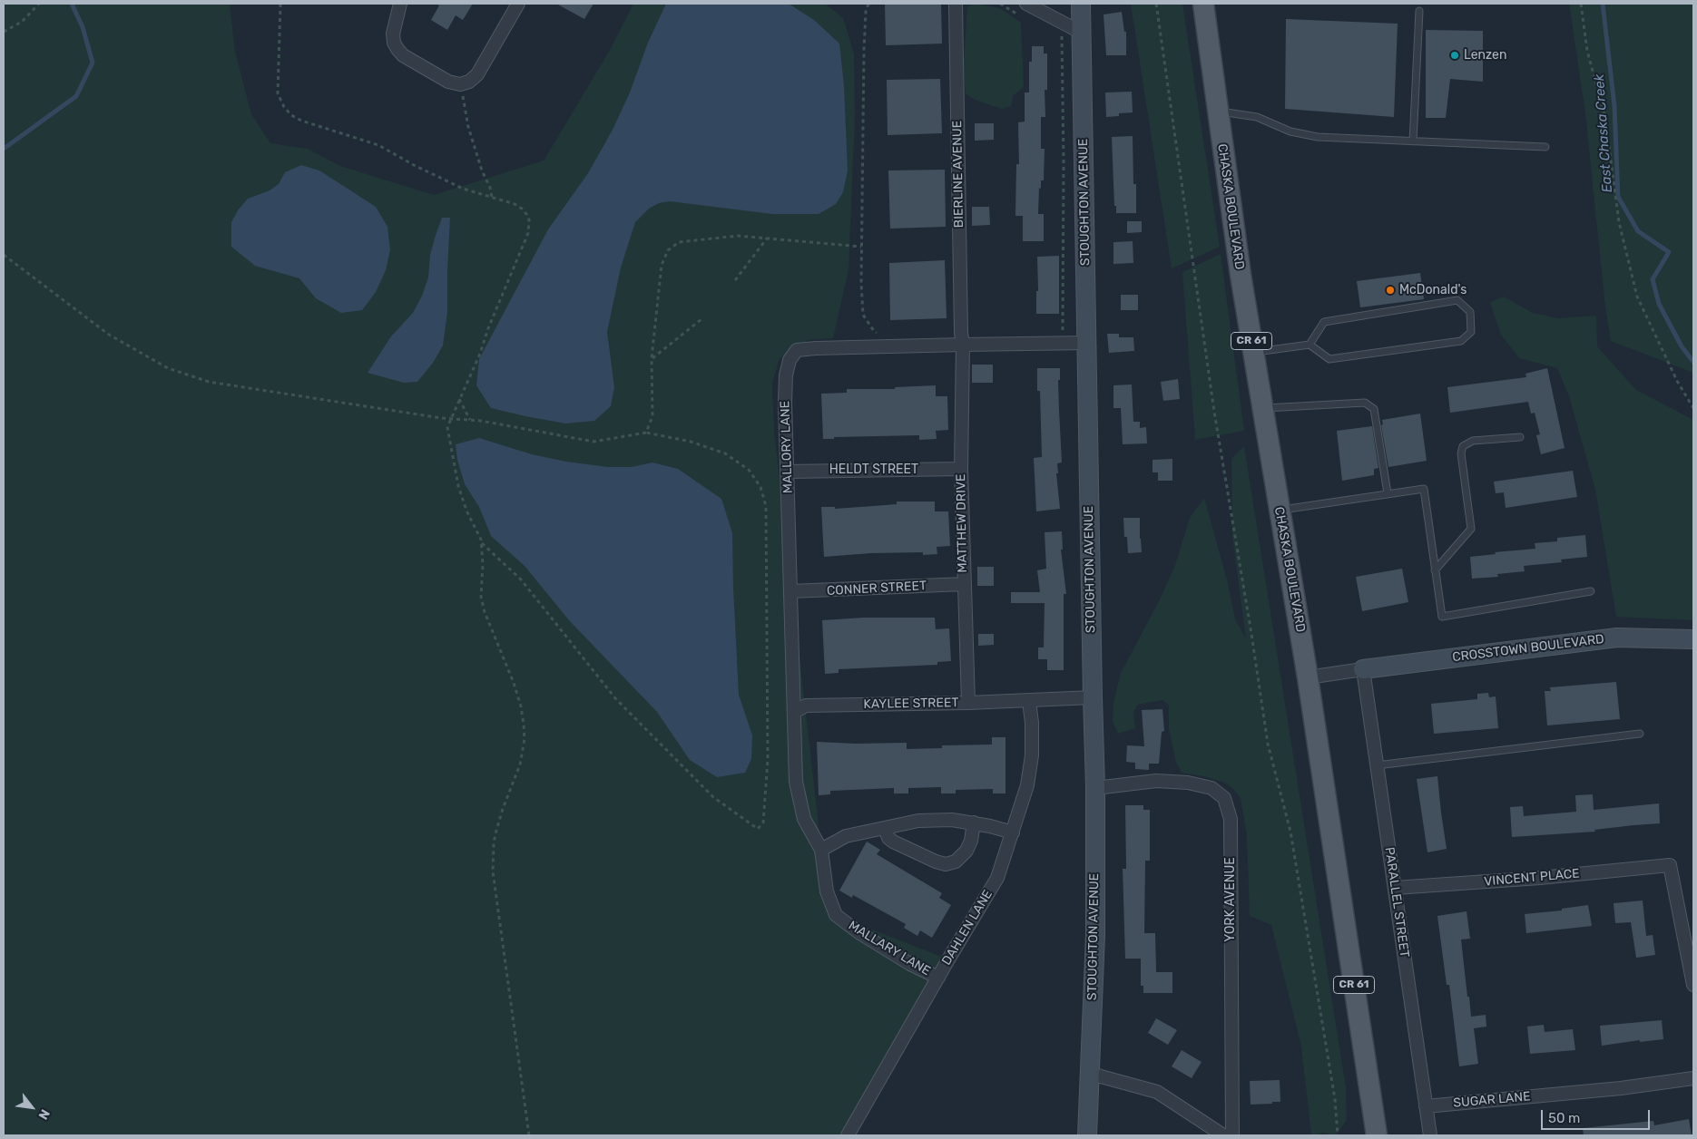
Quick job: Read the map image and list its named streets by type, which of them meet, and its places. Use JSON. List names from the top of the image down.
{
  "streets": {
    "main road": ["CHASKA BOULEVARD", "CR 61"],
    "street": [
      "BIERLINE AVENUE",
      "STOUGHTON AVENUE",
      "MALLORY LANE",
      "HELDT STREET",
      "MATTHEW DRIVE",
      "CONNER STREET",
      "CROSSTOWN BOULEVARD",
      "KAYLEE STREET",
      "VINCENT PLACE",
      "YORK AVENUE",
      "PARALLEL STREET",
      "DAHLEN LANE",
      "MALLARY LANE",
      "SUGAR LANE"
    ]
  },
  "crossings": [
    ["BIERLINE AVENUE", "MALLORY LANE"],
    ["BIERLINE AVENUE", "MATTHEW DRIVE"],
    ["STOUGHTON AVENUE", "KAYLEE STREET"],
    ["STOUGHTON AVENUE", "YORK AVENUE"],
    ["MALLORY LANE", "HELDT STREET"],
    ["MALLORY LANE", "MATTHEW DRIVE"],
    ["MALLORY LANE", "CONNER STREET"],
    ["MALLORY LANE", "KAYLEE STREET"],
    ["MALLORY LANE", "MALLARY LANE"],
    ["HELDT STREET", "MATTHEW DRIVE"],
    ["MATTHEW DRIVE", "CONNER STREET"],
    ["MATTHEW DRIVE", "KAYLEE STREET"],
    ["CROSSTOWN BOULEVARD", "PARALLEL STREET"],
    ["KAYLEE STREET", "DAHLEN LANE"],
    ["KAYLEE STREET", "MALLARY LANE"],
    ["VINCENT PLACE", "PARALLEL STREET"],
    ["PARALLEL STREET", "SUGAR LANE"],
    ["DAHLEN LANE", "MALLARY LANE"]
  ],
  "water": ["East Chaska Creek"],
  "places": ["Lenzen", "McDonald's"],
  "scale_bar": "50 m",
  "north": "bottom right"
}
